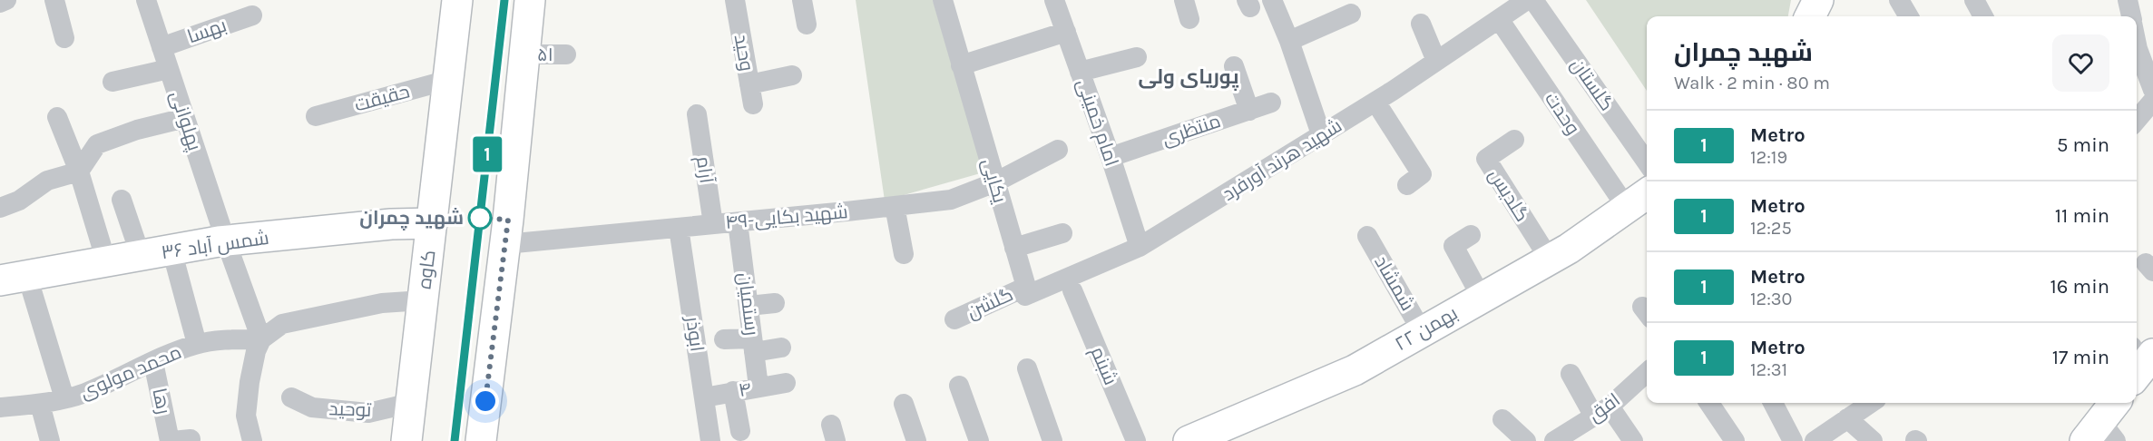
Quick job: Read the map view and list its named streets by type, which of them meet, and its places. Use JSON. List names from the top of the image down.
{
  "streets": {
    "street": [
      "بهسا",
      "وحید",
      "۵۱",
      "گلستان",
      "حقیقت",
      "وحدت",
      "پهلوانی",
      "امام خمینی",
      "منتظری",
      "شهید هرند آورفرد",
      "آرام",
      "یکایی",
      "گلدیس",
      "۴۹-شهید بکایی",
      "شمس آباد ۳۶",
      "کاوه",
      "شمشاد",
      "گلشن",
      "رستمیان",
      "۲۲ بهمن",
      "ابوذر",
      "شبنم",
      "محمد مولوی",
      "۴",
      "رها",
      "افق",
      "توحید"
    ]
  },
  "crossings": [
    ["بهسا", "پهلوانی"],
    ["حقیقت", "کاوه"],
    ["وحدت", "شهید هرند آورفرد"],
    ["وحدت", "۲۲ بهمن"],
    ["پهلوانی", "شمس آباد ۳۶"],
    ["پهلوانی", "محمد مولوی"],
    ["امام خمینی", "منتظری"],
    ["امام خمینی", "شهید هرند آورفرد"],
    ["شهید هرند آورفرد", "یکایی"],
    ["شهید هرند آورفرد", "گلشن"],
    ["آرام", "۴۹-شهید بکایی"],
    ["یکایی", "۴۹-شهید بکایی"],
    ["یکایی", "گلشن"],
    ["گلدیس", "۲۲ بهمن"],
    ["۴۹-شهید بکایی", "رستمیان"],
    ["۴۹-شهید بکایی", "ابوذر"],
    ["شمس آباد ۳۶", "کاوه"],
    ["کاوه", "توحید"],
    ["شمشاد", "۲۲ بهمن"],
    ["رستمیان", "۴"],
    ["ابوذر", "۴"],
    ["محمد مولوی", "رها"]
  ],
  "districts": ["پوریای ولی"],
  "places": ["شهید چمران"],
  "lines": ["metro line 1"],
  "page": {
    "on_map": "1",
    "heading": ["شهید چمران", "Walk · 2 min · 80 m"],
    "list": [
      {
        "mark": "1",
        "name": "Metro",
        "note": "12:19",
        "value": "5 min"
      },
      {
        "mark": "1",
        "name": "Metro",
        "note": "12:25",
        "value": "11 min"
      },
      {
        "mark": "1",
        "name": "Metro",
        "note": "12:30",
        "value": "16 min"
      },
      {
        "mark": "1",
        "name": "Metro",
        "note": "12:31",
        "value": "17 min"
      }
    ]
  }
}
